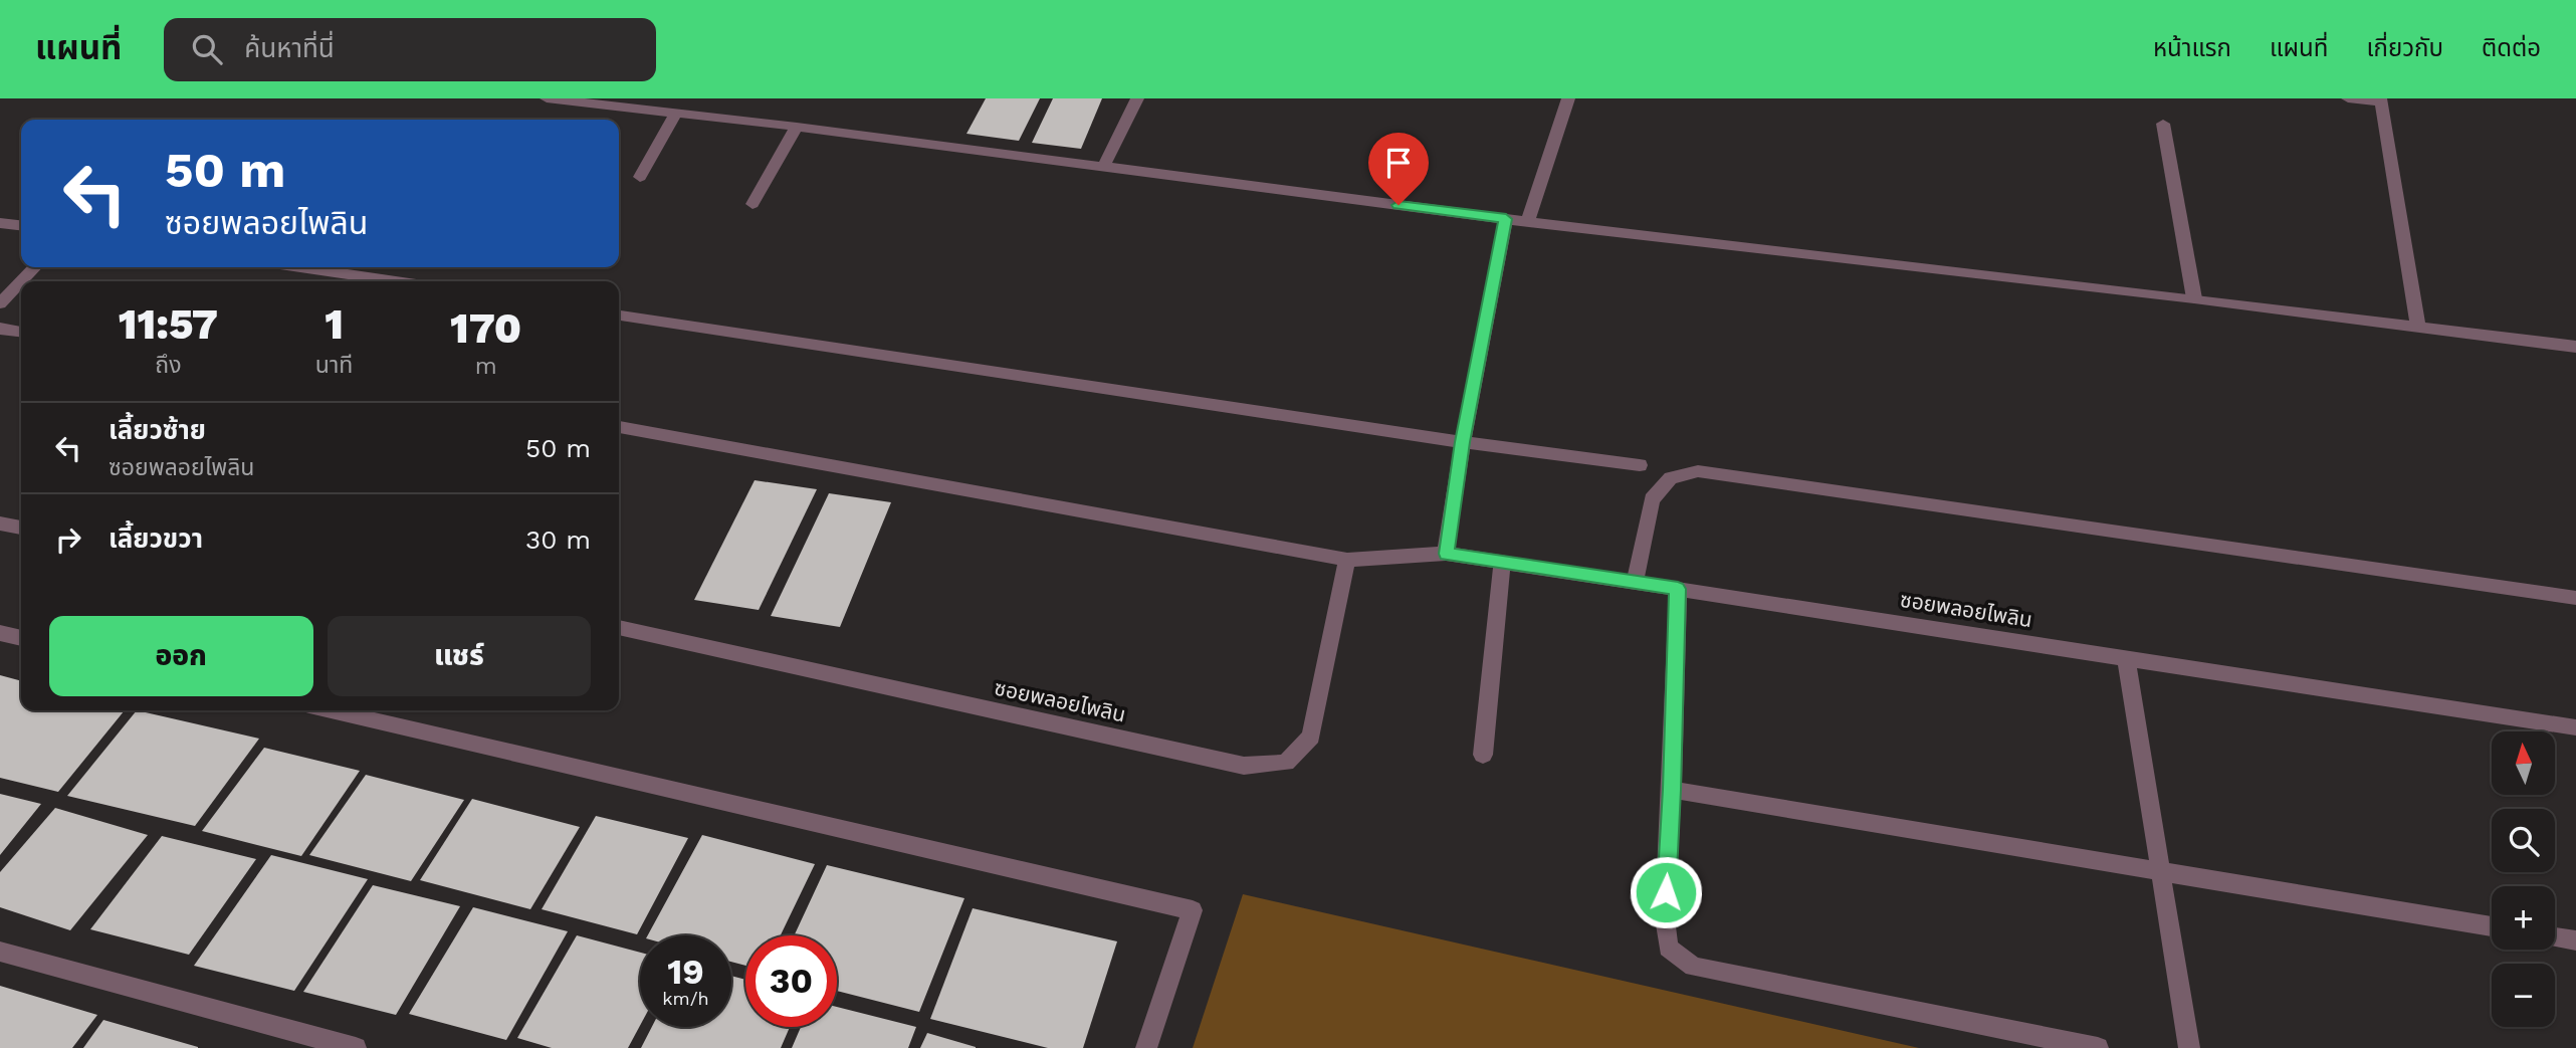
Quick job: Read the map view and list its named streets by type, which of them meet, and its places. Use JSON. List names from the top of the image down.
{
  "streets": {
    "street": ["ซอยพลอยไพลิน"]
  },
  "north": "top",
  "page": {
    "header": "แผนที่",
    "search": "ค้นหาที่นี่",
    "nav": [
      "หน้าแรก",
      "แผนที่",
      "เกี่ยวกับ",
      "ติดต่อ"
    ],
    "turn": ["50 m", "ซอยพลอยไพลิน"],
    "eta": [
      "11:57",
      "ถึง",
      "1",
      "นาที",
      "170",
      "m"
    ],
    "list": [
      {
        "name": "เลี้ยวซ้าย",
        "note": "ซอยพลอยไพลิน",
        "value": "50 m"
      },
      {
        "name": "เลี้ยวขวา",
        "value": "30 m"
      }
    ],
    "buttons": ["ออก", "แชร์"],
    "map_buttons": ["+", "−"],
    "speed": "19 km/h",
    "limit": "30"
  }
}
